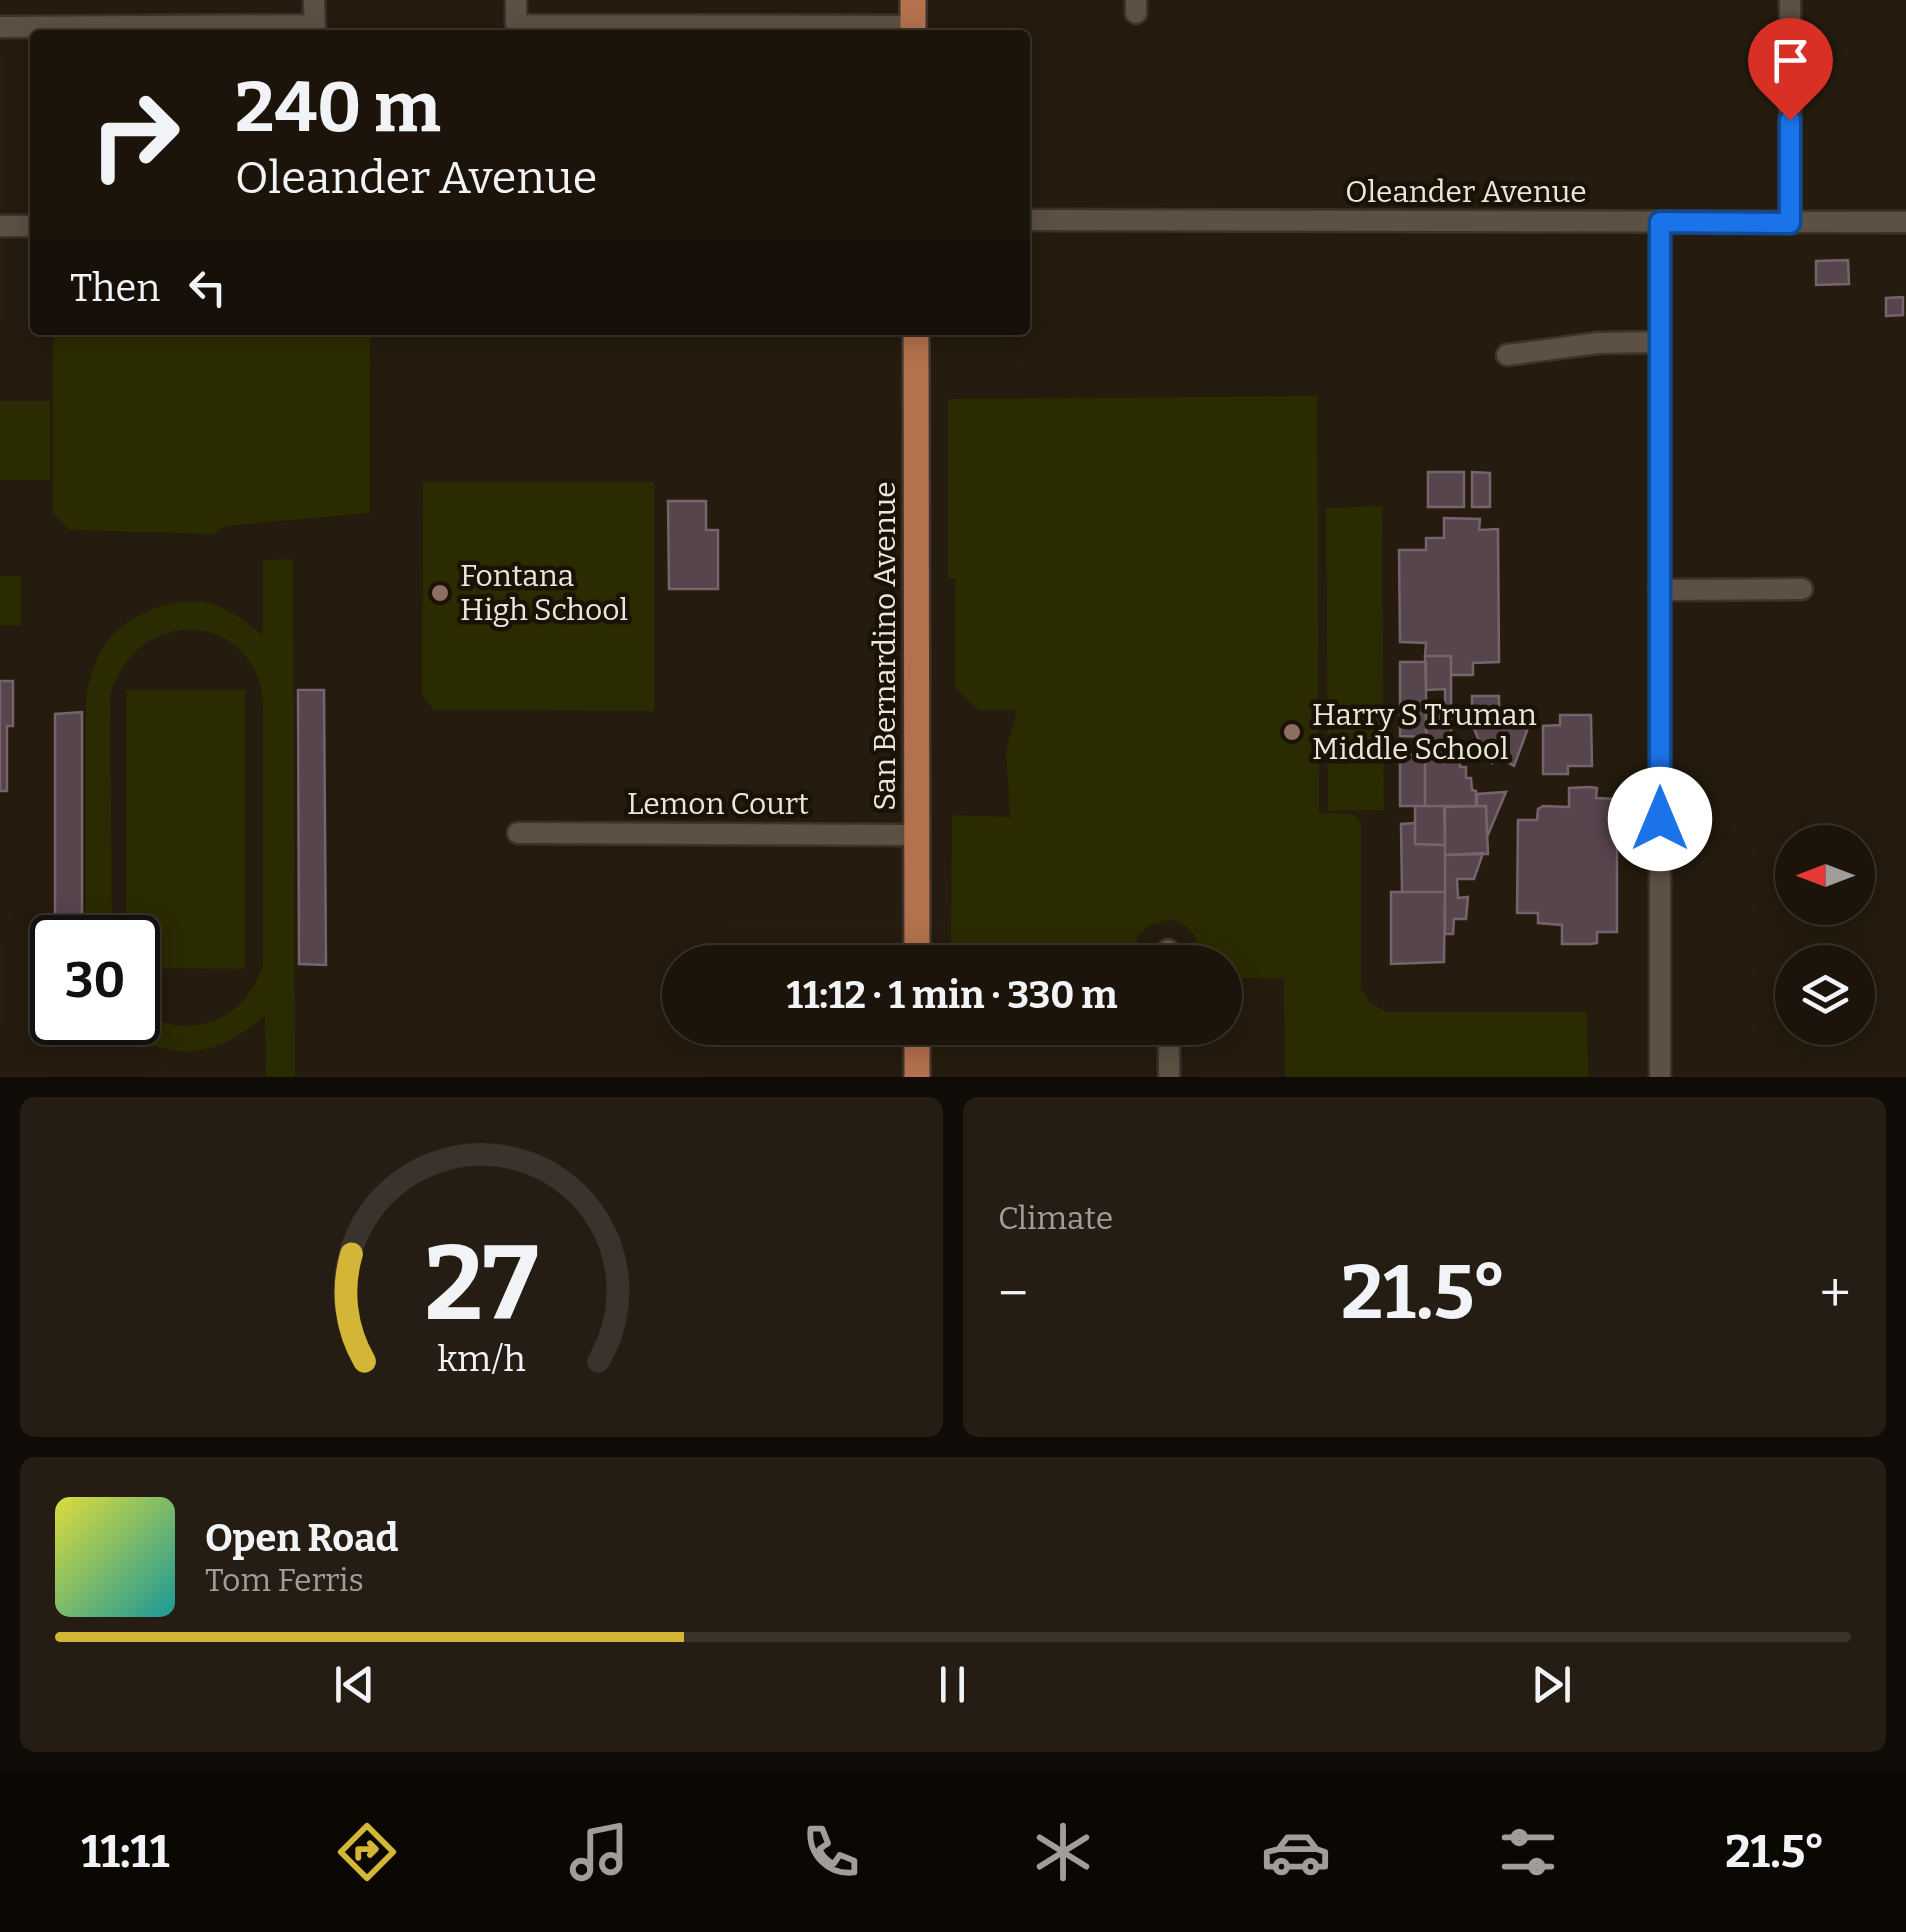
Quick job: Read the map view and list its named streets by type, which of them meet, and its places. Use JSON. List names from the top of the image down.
{
  "streets": {
    "main road": ["San Bernardino Avenue"],
    "street": ["Oleander Avenue", "Lemon Court"]
  },
  "crossings": [
    ["San Bernardino Avenue", "Lemon Court"]
  ],
  "places": ["Fontana High School", "Harry S Truman Middle School"],
  "north": "left",
  "page": {
    "turn": ["240 m", "Oleander Avenue"],
    "then": "Then",
    "limit": "30",
    "trip": "11:12 · 1 min · 330 m",
    "tile": "Climate",
    "heat": ["−", "21.5°", "+"],
    "song": ["Open Road", "Tom Ferris"],
    "tabs": ["11:11", "21.5°"],
    "gauge": ["27", "km/h"]
  }
}
